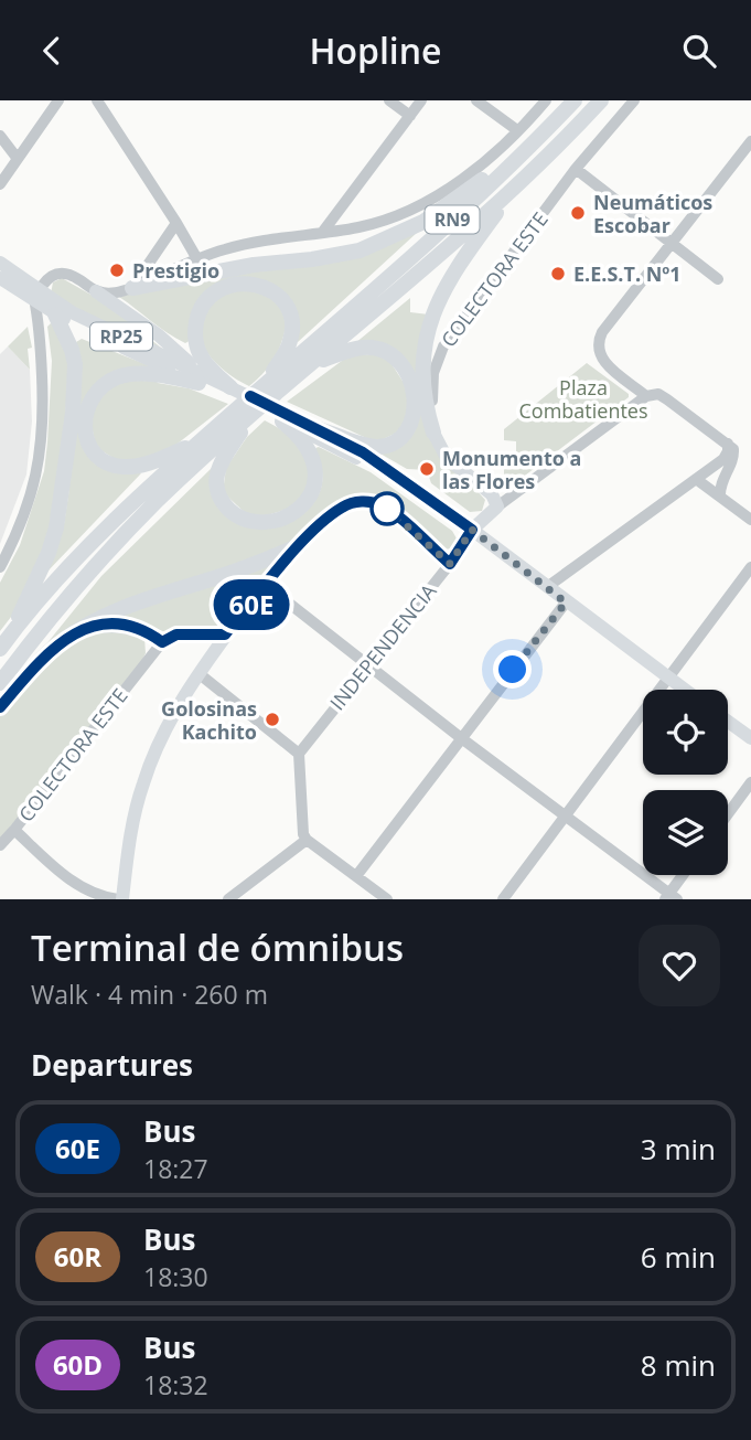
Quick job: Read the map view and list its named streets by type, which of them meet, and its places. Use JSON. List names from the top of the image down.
{
  "streets": {
    "highway": ["RN9"],
    "main road": ["RP25", "INDEPENDENCIA"],
    "street": ["COLECTORA ESTE"]
  },
  "crossings": [
    ["RP25", "INDEPENDENCIA"]
  ],
  "parks": ["Plaza Combatientes"],
  "places": [
    "Neumáticos Escobar",
    "Prestigio",
    "E.E.S.T. Nº1",
    "Monumento a las Flores",
    "Golosinas Kachito"
  ],
  "lines": ["bus line 60E"],
  "page": {
    "header": "Hopline",
    "on_map": "60E",
    "heading": [
      ["Terminal de ómnibus", "Walk · 4 min · 260 m"],
      "Departures"
    ],
    "list": [
      {
        "mark": "60E",
        "name": "Bus",
        "note": "18:27",
        "value": "3 min"
      },
      {
        "mark": "60R",
        "name": "Bus",
        "note": "18:30",
        "value": "6 min"
      },
      {
        "mark": "60D",
        "name": "Bus",
        "note": "18:32",
        "value": "8 min"
      }
    ]
  }
}
